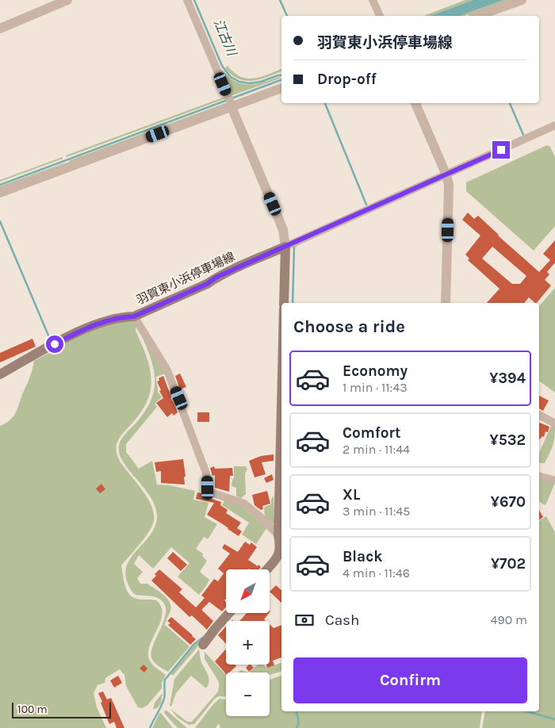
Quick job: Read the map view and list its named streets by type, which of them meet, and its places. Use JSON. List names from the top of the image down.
{
  "streets": {
    "main road": ["羽賀東小浜停車場線"]
  },
  "water": ["江古川"],
  "scale_bar": "100 m",
  "north": "bottom left",
  "page": {
    "banner": ["羽賀東小浜停車場線", "Drop-off"],
    "heading": "Choose a ride",
    "list": [
      {
        "name": "Economy",
        "note": "1 min · 11:43",
        "value": "¥394"
      },
      {
        "name": "Comfort",
        "note": "2 min · 11:44",
        "value": "¥532"
      },
      {
        "name": "XL",
        "note": "3 min · 11:45",
        "value": "¥670"
      },
      {
        "name": "Black",
        "note": "4 min · 11:46",
        "value": "¥702"
      }
    ],
    "map_buttons": ["+", "−"],
    "pay": ["Cash", "490 m"],
    "buttons": "Confirm",
    "scale": "100 m"
  }
}
